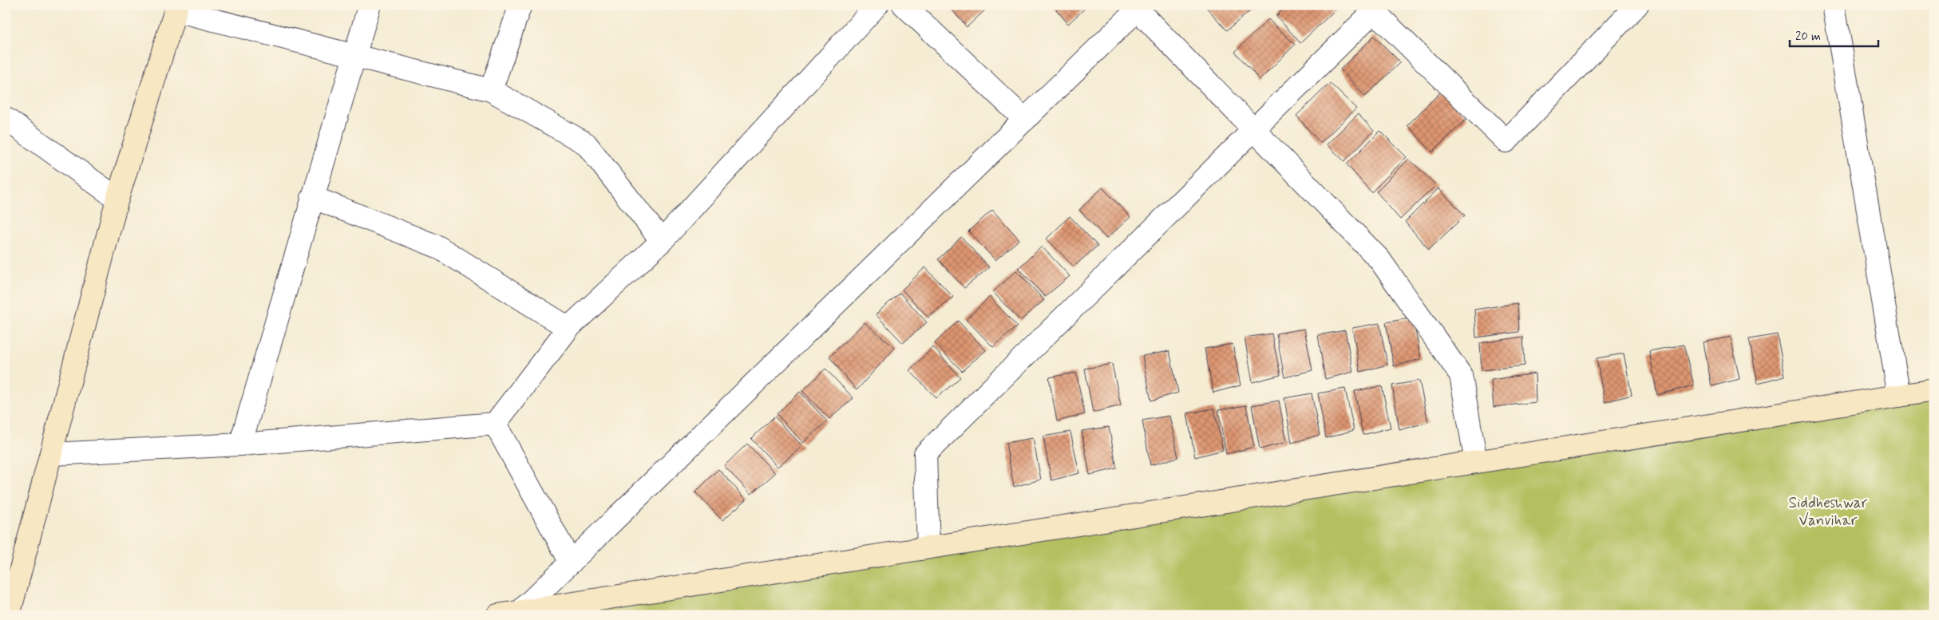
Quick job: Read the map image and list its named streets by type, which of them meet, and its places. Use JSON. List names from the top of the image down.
{
  "parks": ["Siddheshwar Vanvihar"],
  "scale_bar": "20 m"
}
